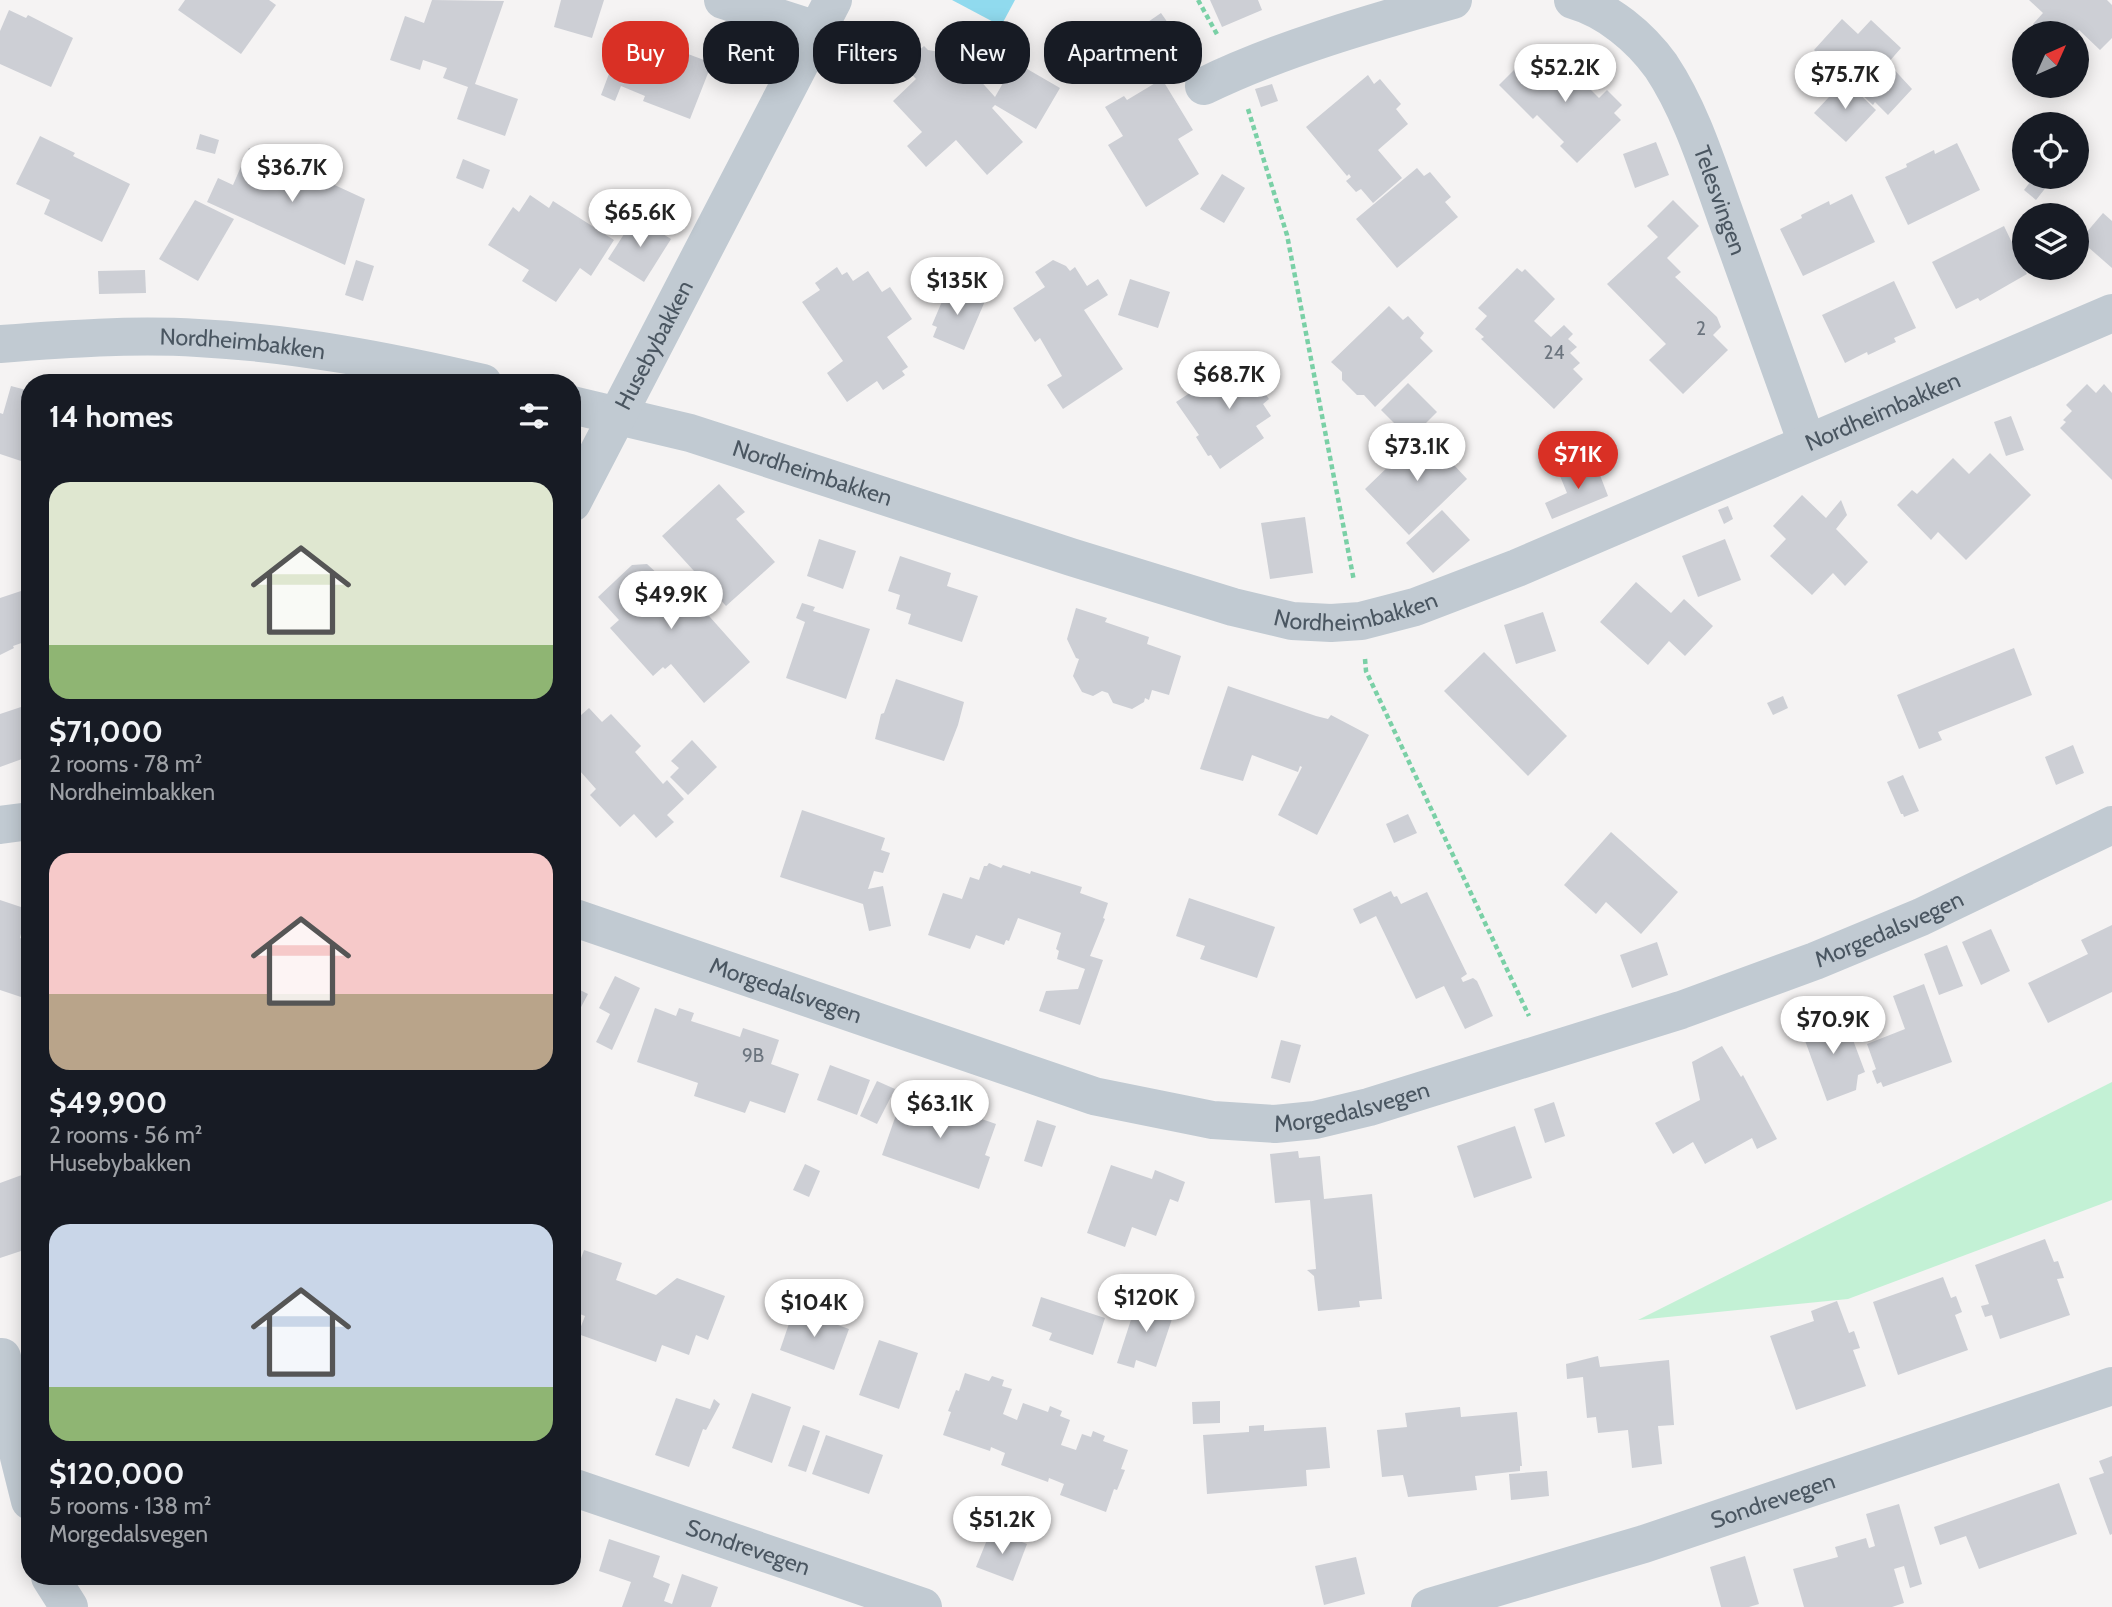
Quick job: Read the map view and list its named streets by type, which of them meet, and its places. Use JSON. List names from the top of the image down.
{
  "streets": {
    "street": [
      "Telesvingen",
      "Nordheimbakken",
      "Husebybakken",
      "Morgedalsvegen",
      "Sondrevegen"
    ]
  },
  "crossings": [
    ["Telesvingen", "Nordheimbakken"],
    ["Nordheimbakken", "Husebybakken"]
  ],
  "house_numbers": ["2", "24", "9B"],
  "north": "top right",
  "page": {
    "chip": [
      "Buy",
      "Rent",
      "Filters",
      "New",
      "Apartment"
    ],
    "price": [
      "$52.2K",
      "$75.7K",
      "$36.7K",
      "$65.6K",
      "$135K",
      "$68.7K",
      "$73.1K",
      "$71K",
      "$49.9K",
      "$70.9K",
      "$63.1K",
      "$120K",
      "$104K",
      "$51.2K"
    ],
    "heading": "14 homes",
    "list": [
      {
        "name": "$71,000",
        "note": "2 rooms · 78 m² · Nordheimbakken"
      },
      {
        "name": "$49,900",
        "note": "2 rooms · 56 m² · Husebybakken"
      },
      {
        "name": "$120,000",
        "note": "5 rooms · 138 m² · Morgedalsvegen"
      }
    ]
  }
}
